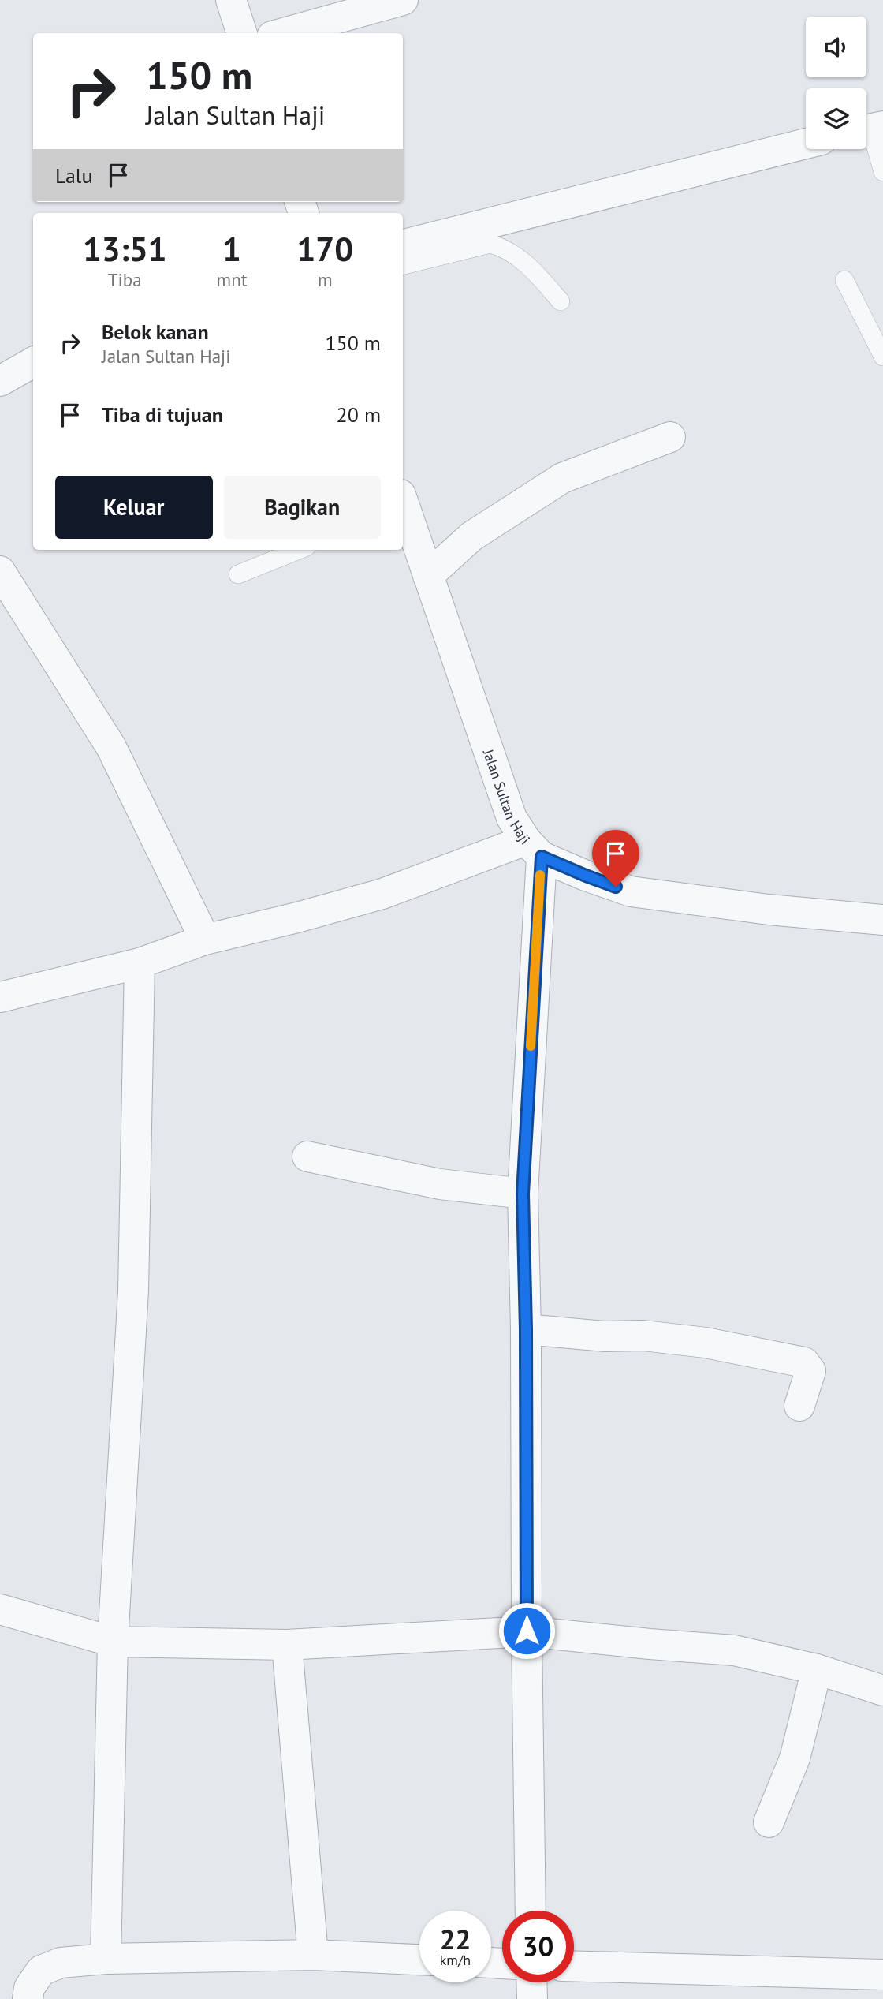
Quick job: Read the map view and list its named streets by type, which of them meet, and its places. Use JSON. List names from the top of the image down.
{
  "streets": {
    "street": ["Jalan Sultan Haji"]
  },
  "page": {
    "turn": ["150 m", "Jalan Sultan Haji"],
    "then": "Lalu",
    "eta": [
      "13:51",
      "Tiba",
      "1",
      "mnt",
      "170",
      "m"
    ],
    "list": [
      {
        "name": "Belok kanan",
        "note": "Jalan Sultan Haji",
        "value": "150 m"
      },
      {
        "name": "Tiba di tujuan",
        "value": "20 m"
      }
    ],
    "buttons": ["Keluar", "Bagikan"],
    "speed": "22 km/h",
    "limit": "30"
  }
}
